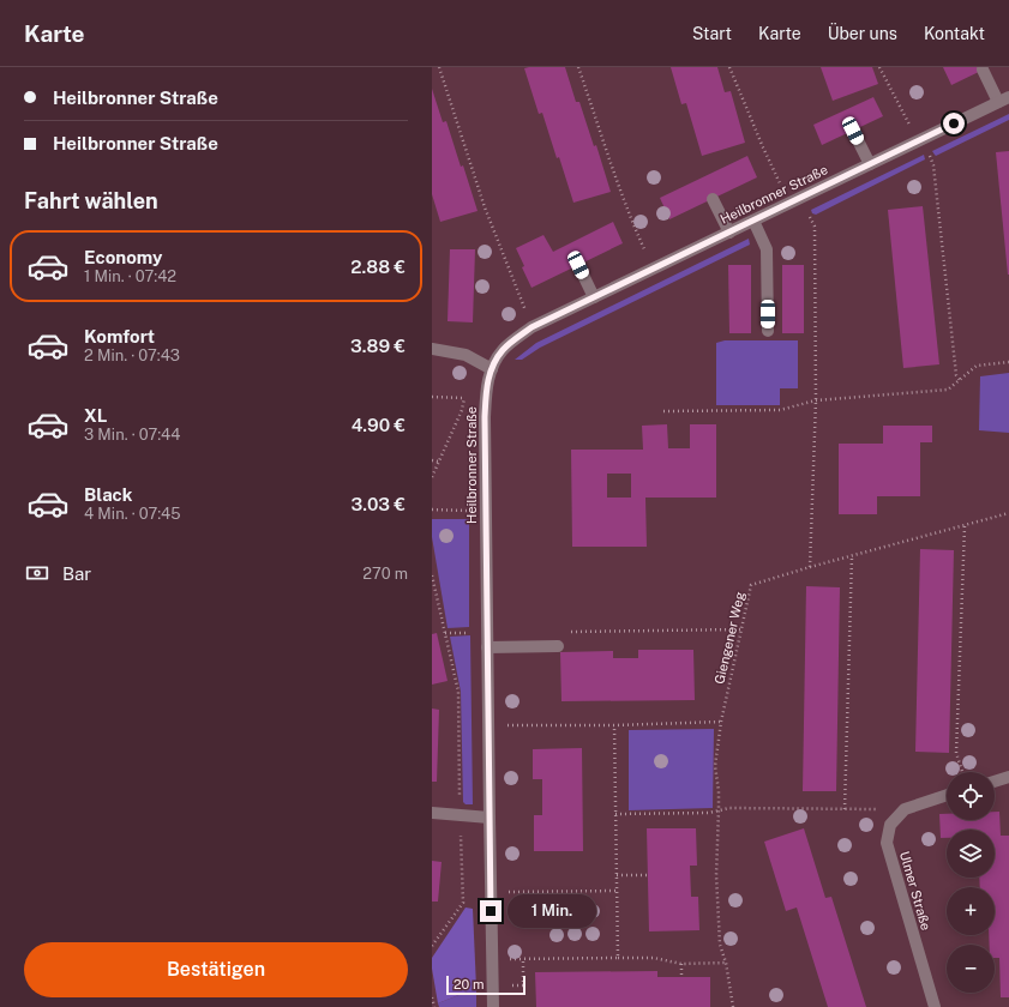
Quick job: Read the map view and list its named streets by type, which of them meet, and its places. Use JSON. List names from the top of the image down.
{
  "streets": {
    "street": ["Heilbronner Straße", "Ulmer Straße"],
    "path": ["Giengener Weg"]
  },
  "scale_bar": "20 m",
  "page": {
    "header": "Karte",
    "nav": [
      "Start",
      "Karte",
      "Über uns",
      "Kontakt"
    ],
    "banner": ["Heilbronner Straße", "Heilbronner Straße"],
    "heading": "Fahrt wählen",
    "list": [
      {
        "name": "Economy",
        "note": "1 Min. · 07:42",
        "value": "2.88 €"
      },
      {
        "name": "Komfort",
        "note": "2 Min. · 07:43",
        "value": "3.89 €"
      },
      {
        "name": "XL",
        "note": "3 Min. · 07:44",
        "value": "4.90 €"
      },
      {
        "name": "Black",
        "note": "4 Min. · 07:45",
        "value": "3.03 €"
      }
    ],
    "pay": ["Bar", "270 m"],
    "map_buttons": ["+", "−"],
    "bubble": "1 Min.",
    "buttons": "Bestätigen",
    "scale": "20 m"
  }
}
